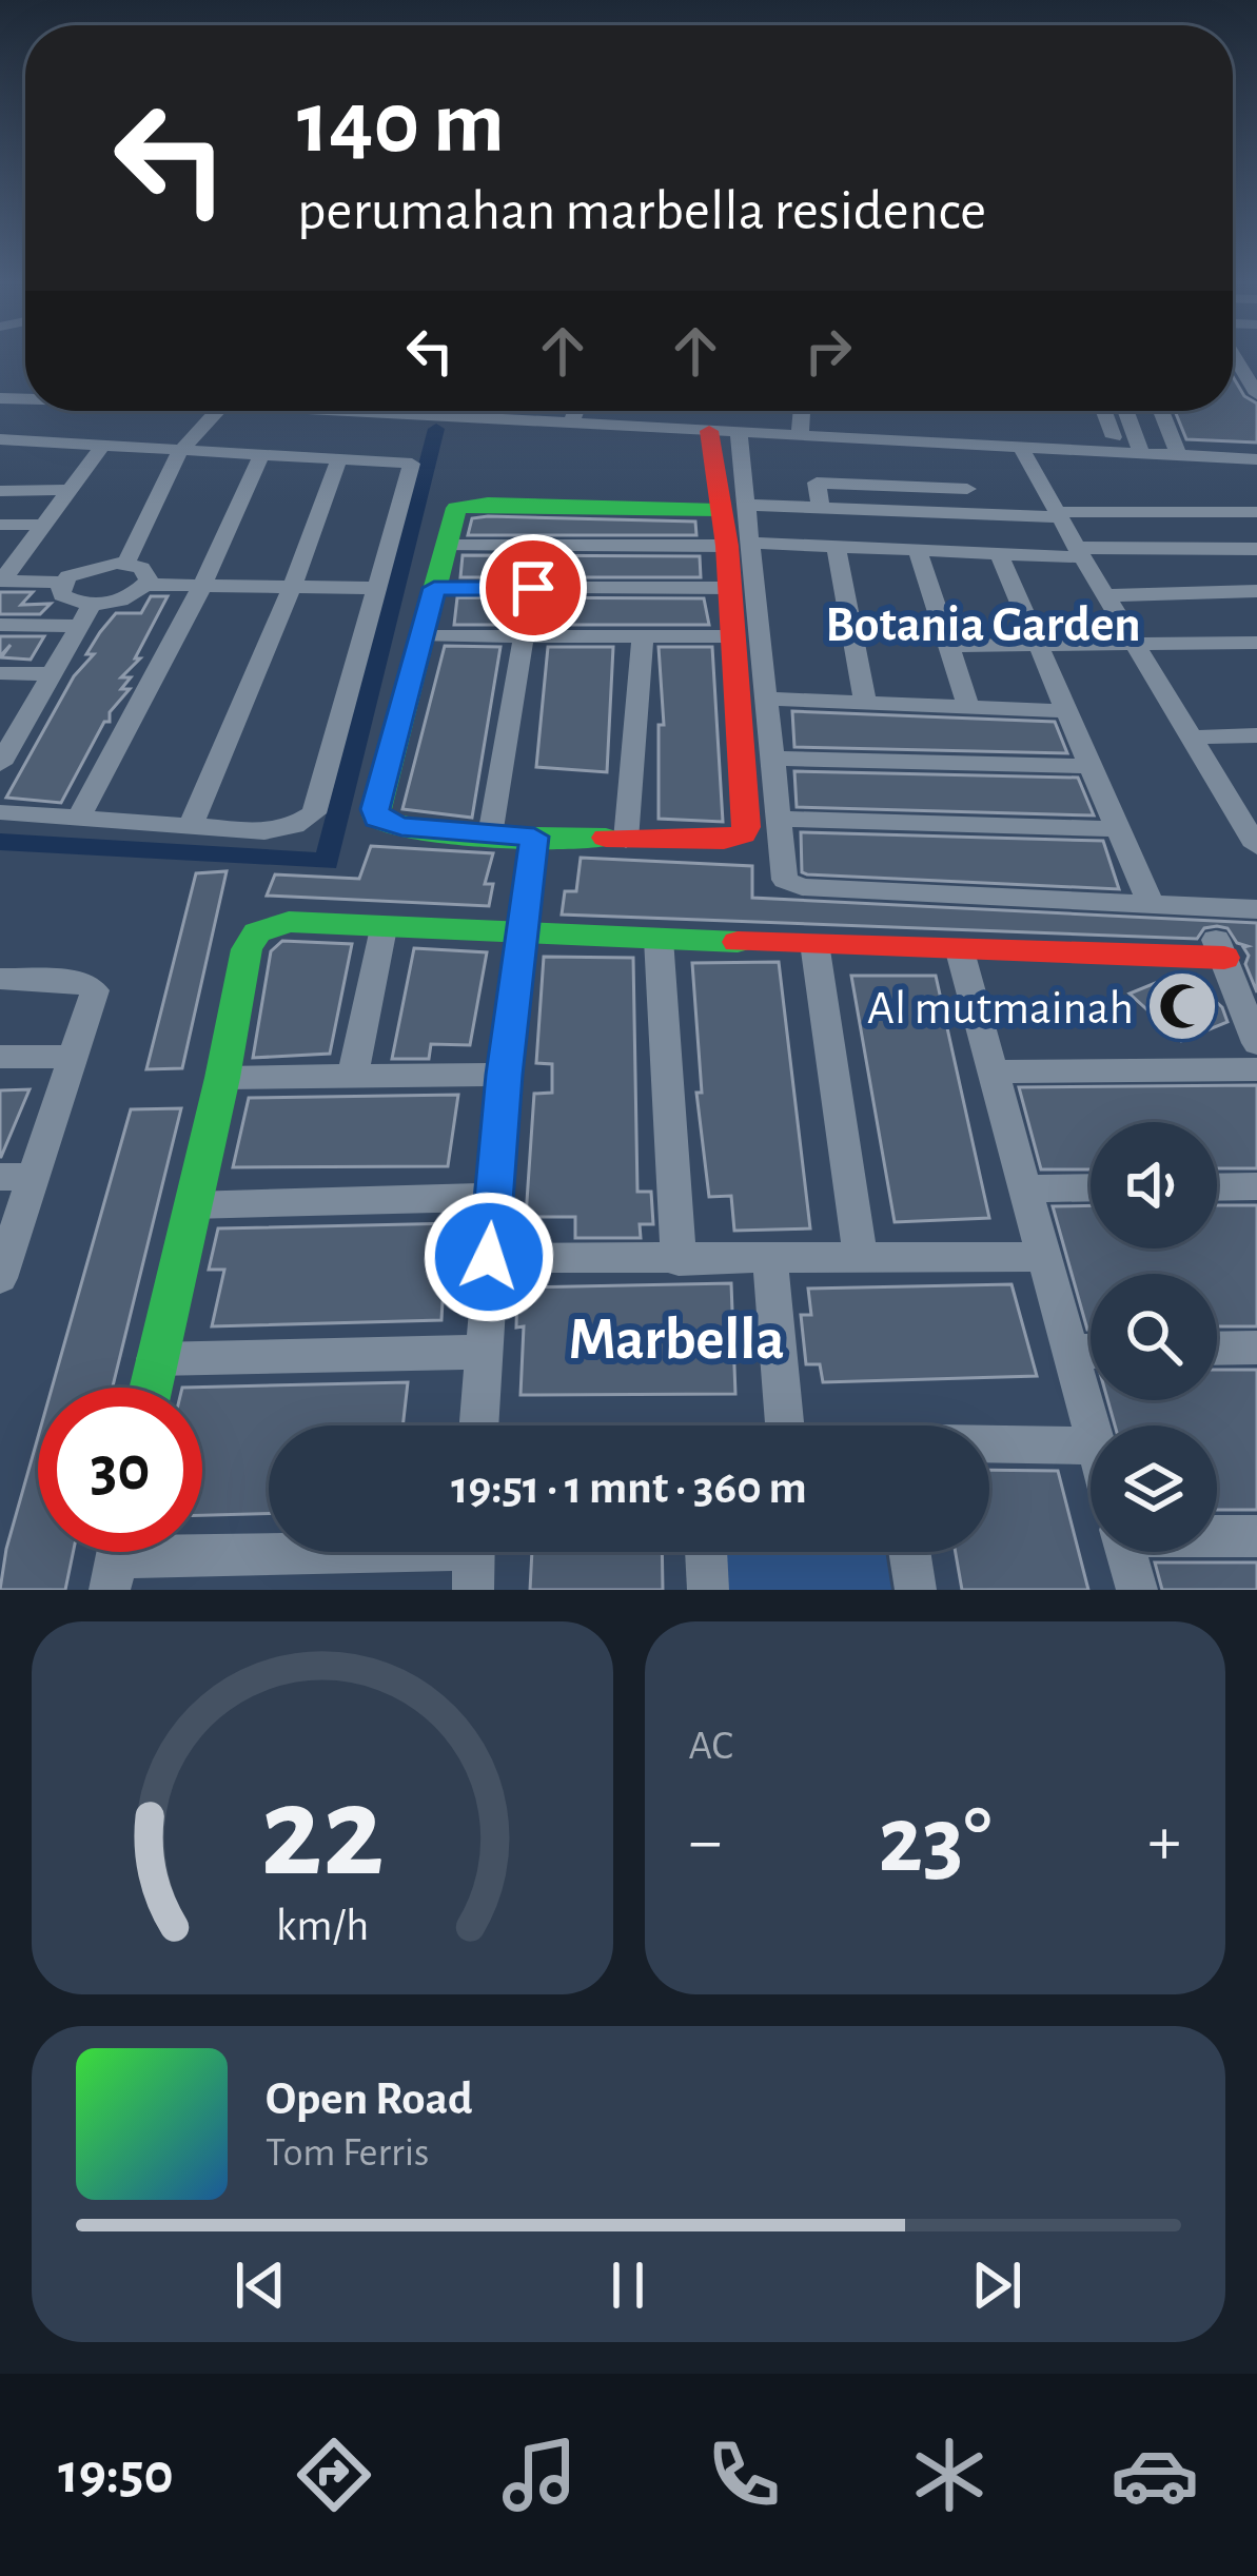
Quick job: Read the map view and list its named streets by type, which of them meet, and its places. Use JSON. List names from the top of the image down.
{
  "districts": ["Botania Garden", "Marbella"],
  "places": {
    "mosque": ["Al mutmainah"]
  },
  "page": {
    "turn": ["140 m", "perumahan marbella residence"],
    "limit": "30",
    "trip": "19:51 · 1 mnt · 360 m",
    "tile": "AC",
    "heat": ["−", "23°", "+"],
    "song": ["Open Road", "Tom Ferris"],
    "tabs": "19:50",
    "gauge": ["22", "km/h"]
  }
}
